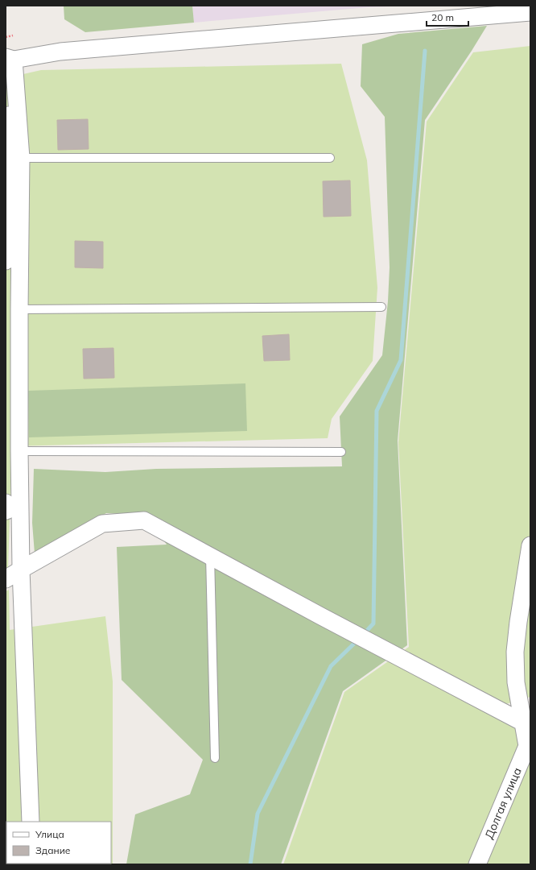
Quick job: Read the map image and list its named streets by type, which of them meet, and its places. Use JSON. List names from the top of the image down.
{
  "streets": {
    "street": ["Долгая улица"]
  },
  "legend": ["Улица", "Здание"],
  "scale_bar": "20 m"
}
